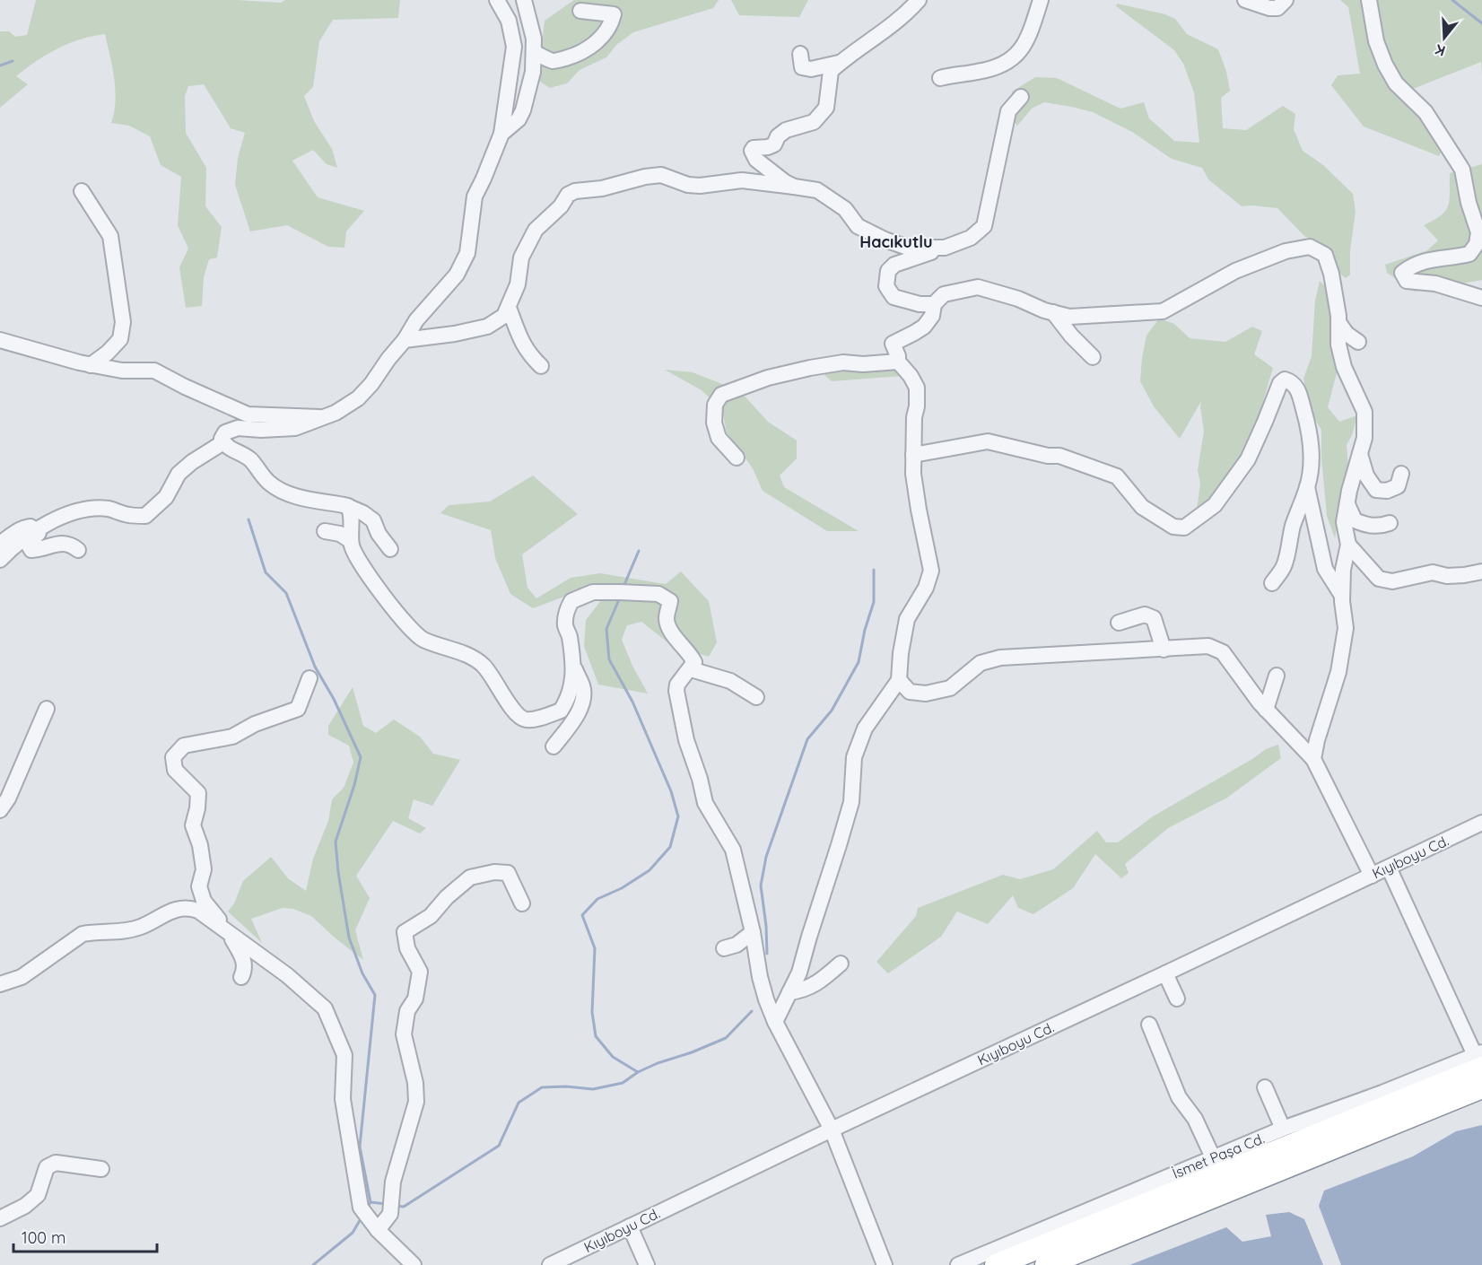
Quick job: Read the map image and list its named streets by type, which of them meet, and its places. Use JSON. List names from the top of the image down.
{
  "streets": {
    "street": ["Kıyıboyu Cd.", "İsmet Paşa Cd."]
  },
  "districts": ["Hacıkutlu"],
  "scale_bar": "100 m",
  "north": "bottom"
}
